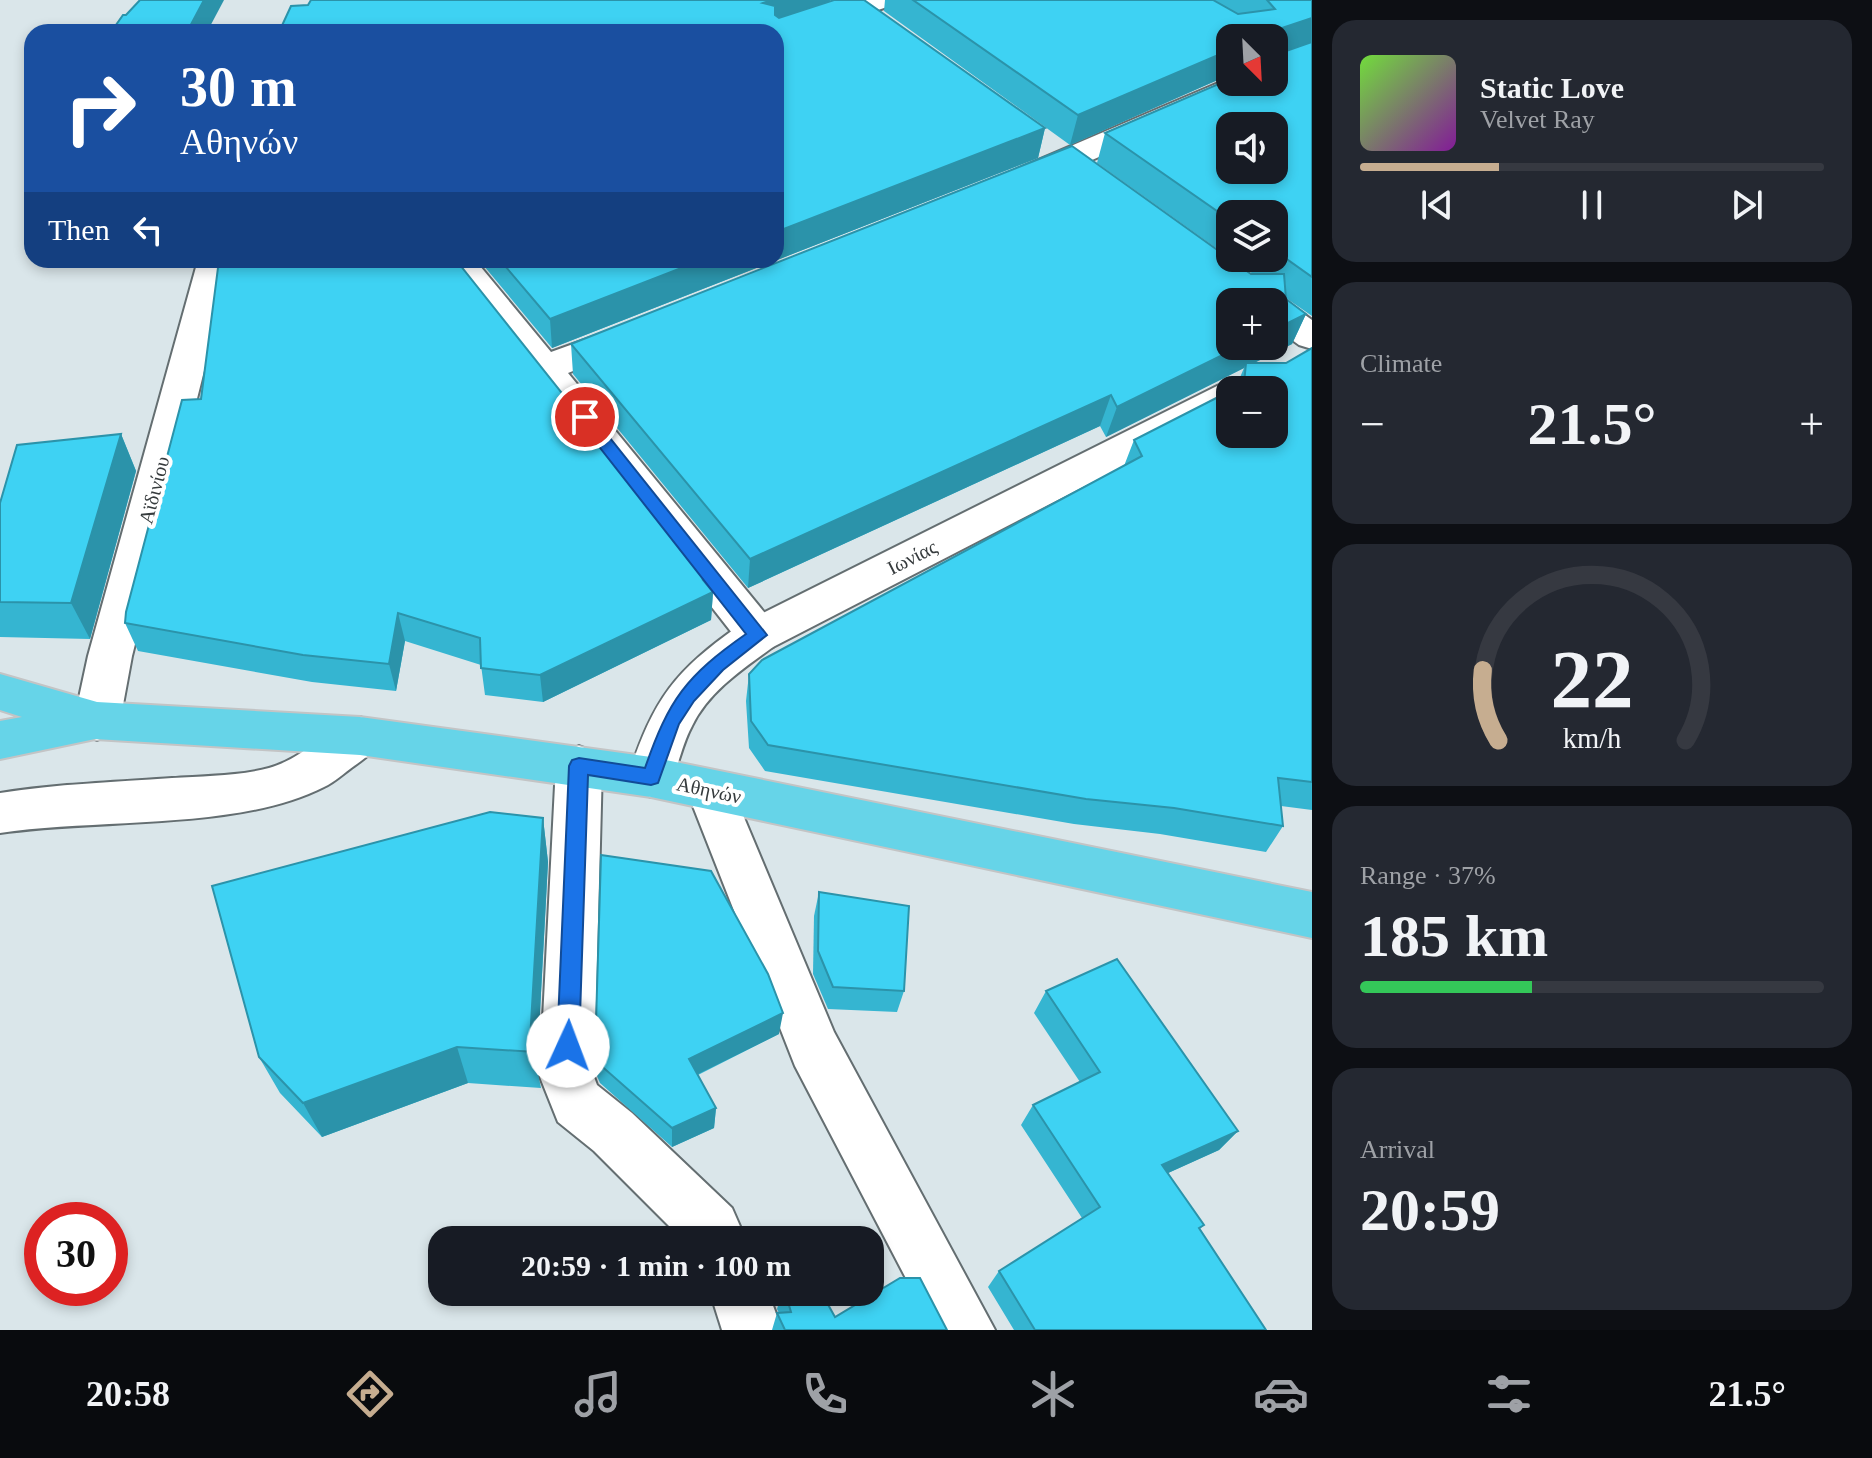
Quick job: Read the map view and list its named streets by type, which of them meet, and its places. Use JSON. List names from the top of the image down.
{
  "streets": {
    "main road": ["Αθηνών"],
    "street": ["Αϊδινίου", "Ιωνίας"]
  },
  "crossings": [
    ["Αϊδινίου", "Αθηνών"],
    ["Ιωνίας", "Αθηνών"]
  ],
  "north": "bottom right",
  "page": {
    "map_buttons": ["+", "−"],
    "turn": ["30 m", "Αθηνών"],
    "song": ["Static Love", "Velvet Ray"],
    "then": "Then",
    "tile": [
      "Climate",
      ["Range · 37%", "185 km"],
      ["Arrival", "20:59"]
    ],
    "heat": ["−", "21.5°", "+"],
    "limit": "30",
    "trip": "20:59 · 1 min · 100 m",
    "tabs": ["20:58", "21.5°"],
    "gauge": ["22", "km/h"]
  }
}
